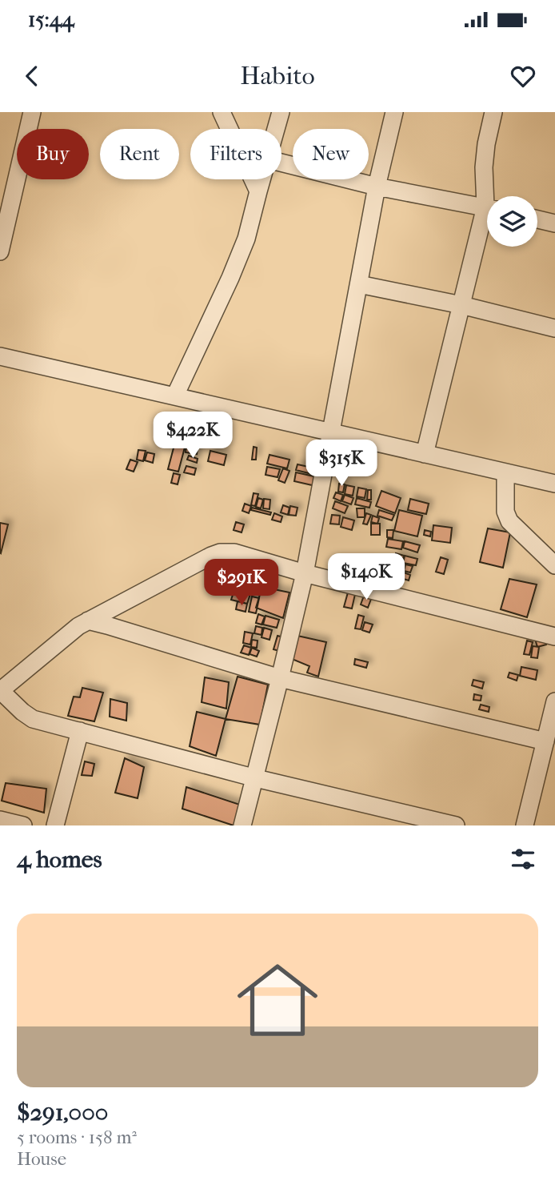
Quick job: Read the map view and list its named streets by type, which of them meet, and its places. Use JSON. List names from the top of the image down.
{
  "page": {
    "status": "15:44",
    "header": "Habito",
    "chip": [
      "Buy",
      "Rent",
      "Filters",
      "New"
    ],
    "price": [
      "$422K",
      "$315K",
      "$140K",
      "$291K"
    ],
    "heading": "4 homes",
    "list": [
      {
        "name": "$291,000",
        "note": "5 rooms · 158 m² · House"
      }
    ]
  }
}
